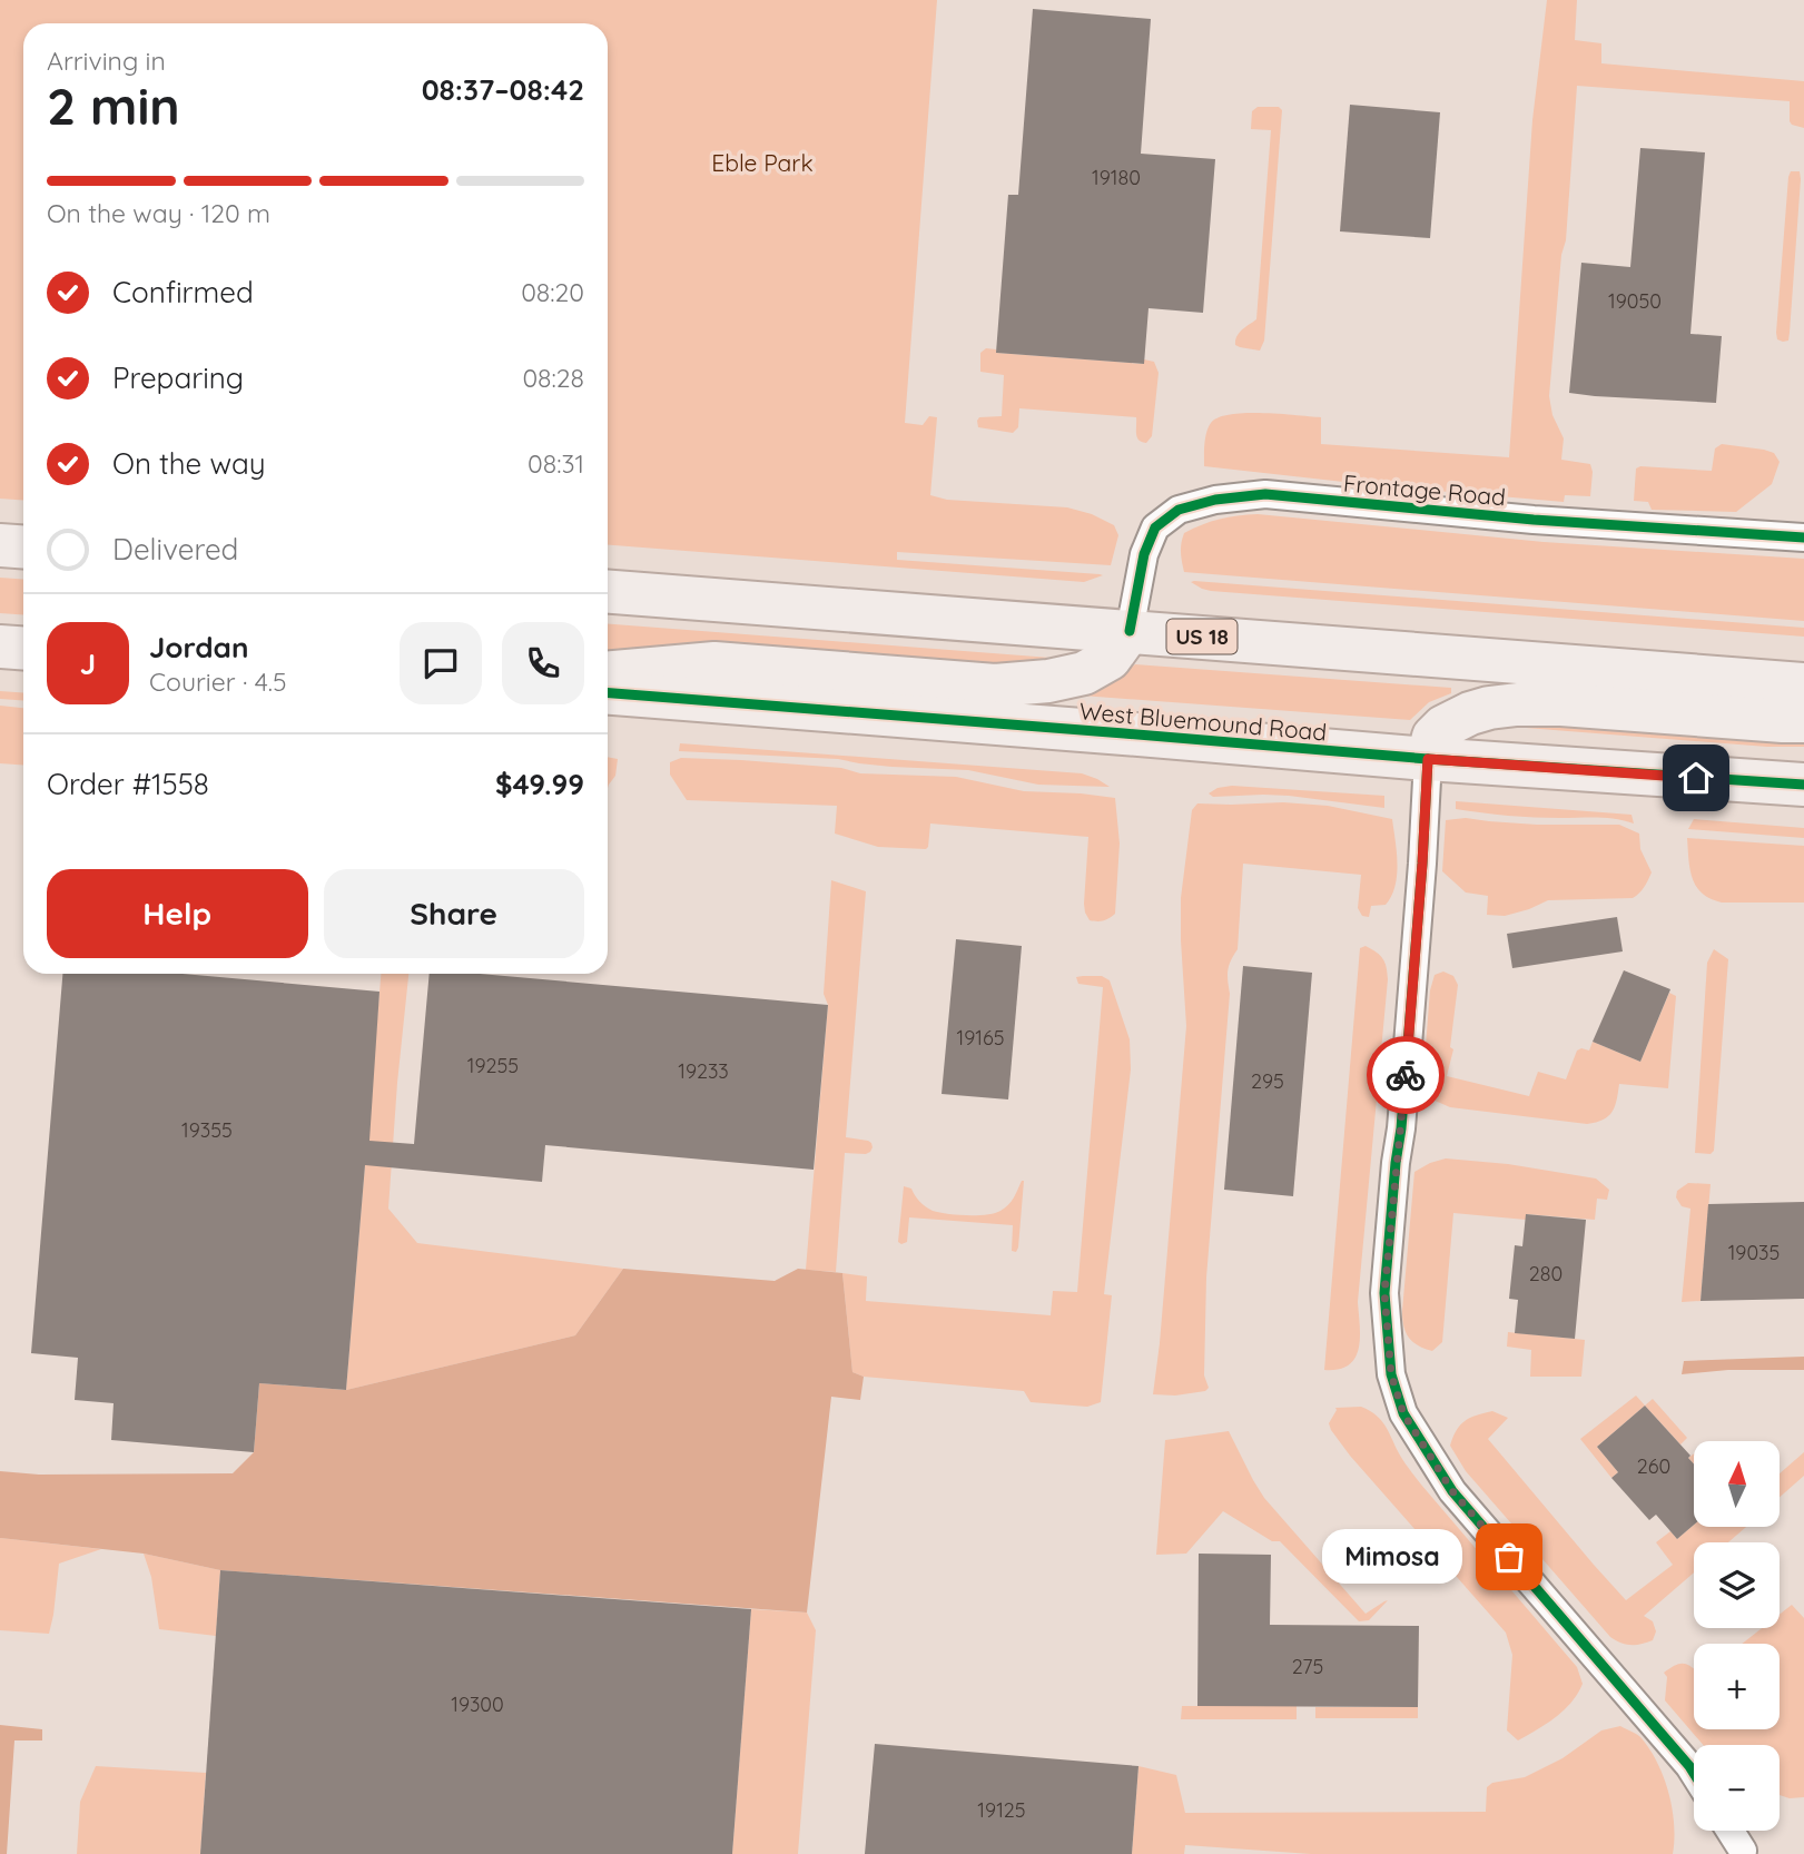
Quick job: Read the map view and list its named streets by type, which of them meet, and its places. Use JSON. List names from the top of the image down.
{
  "streets": {
    "main road": ["US 18", "West Bluemound Road"],
    "street": ["Frontage Road"]
  },
  "crossings": [
    ["Frontage Road", "US 18"]
  ],
  "parks": ["Eble Park"],
  "places": ["Mimosa"],
  "house_numbers": [
    "19180",
    "19050",
    "19165",
    "19255",
    "19233",
    "295",
    "19355",
    "19035",
    "280",
    "260",
    "275",
    "19300",
    "19125"
  ],
  "north": "top",
  "page": {
    "heading": ["2 min", "Arriving in", "08:37–08:42"],
    "panel": [
      "Jordan",
      "Courier · 4.5",
      "Order #1558",
      "$49.99"
    ],
    "bar": "On the way · 120 m",
    "list": [
      ["Confirmed", "08:20"],
      ["Preparing", "08:28"],
      ["On the way", "08:31"],
      "Delivered"
    ],
    "round": "J",
    "buttons": ["Help", "Share"],
    "map_buttons": ["+", "−"],
    "bubble": "Mimosa"
  }
}
